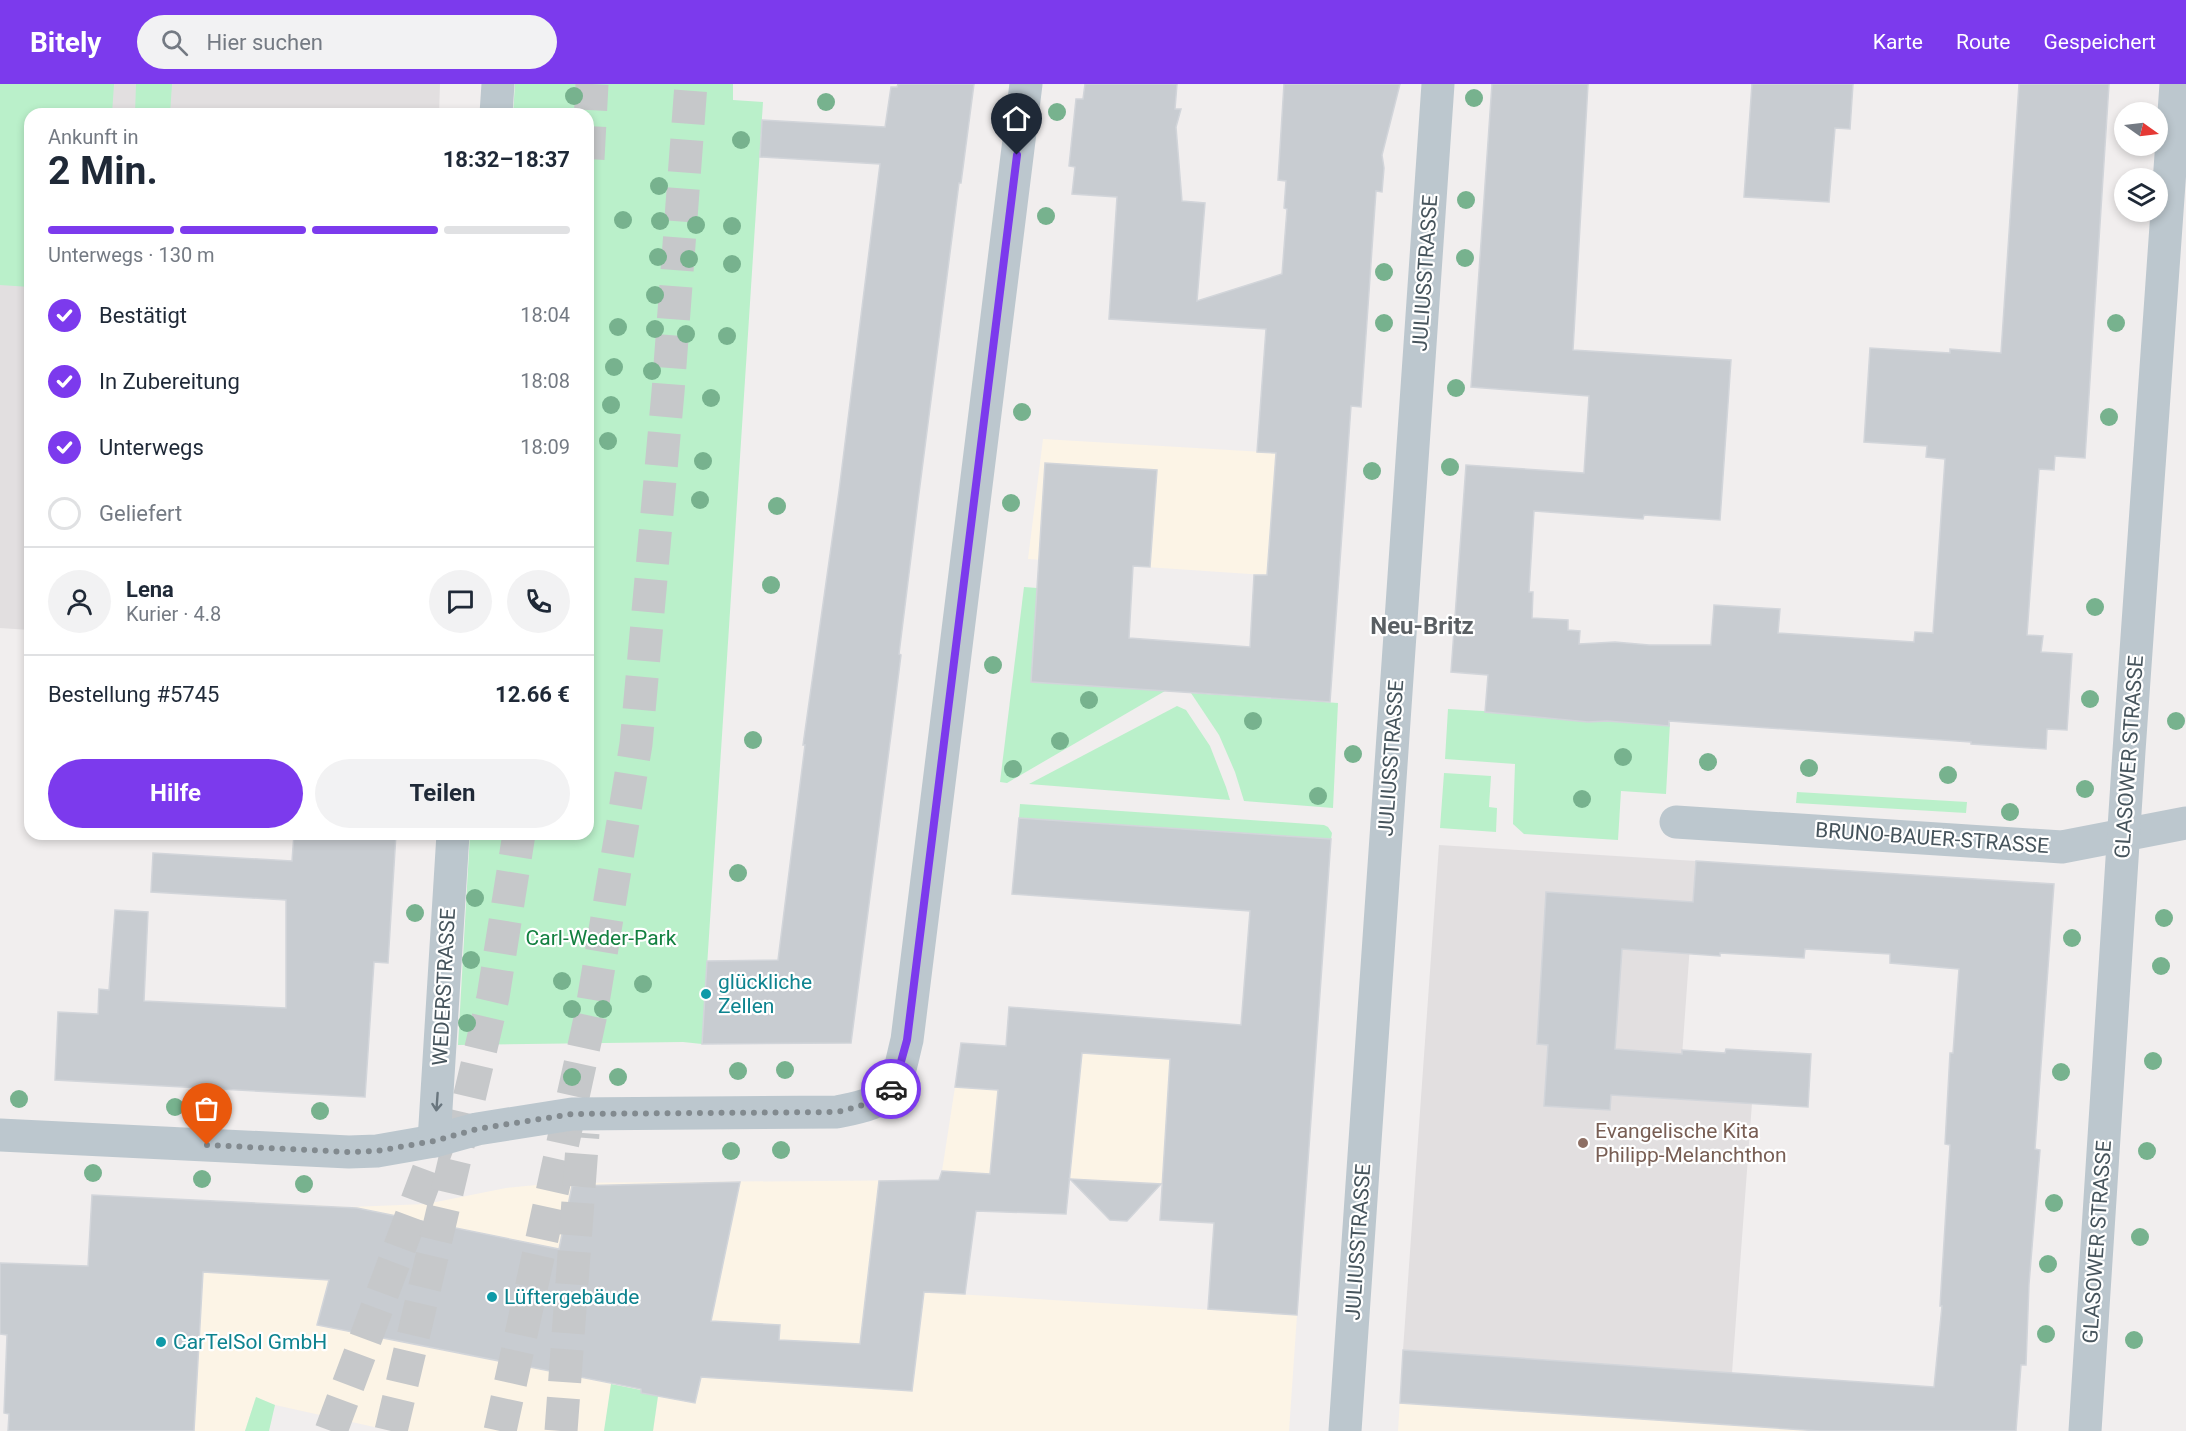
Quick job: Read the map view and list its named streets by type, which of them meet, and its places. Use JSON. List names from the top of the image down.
{
  "streets": {
    "street": [
      "JULIUSSTRASSE",
      "GLASOWER STRASSE",
      "BRUNO-BAUER-STRASSE",
      "WEDERSTRASSE"
    ]
  },
  "crossings": [
    ["GLASOWER STRASSE", "BRUNO-BAUER-STRASSE"]
  ],
  "one_way": ["WEDERSTRASSE"],
  "districts": ["Neu-Britz"],
  "parks": ["Carl-Weder-Park"],
  "places": [
    "glückliche Zellen",
    "Evangelische Kita Philipp-Melanchthon",
    "Lüftergebäude",
    "CarTelSol GmbH"
  ],
  "north": "right",
  "page": {
    "header": "Bitely",
    "search": "Hier suchen",
    "nav": ["Karte", "Route", "Gespeichert"],
    "heading": ["2 Min.", "Ankunft in", "18:32–18:37"],
    "panel": [
      "Lena",
      "Kurier · 4.8",
      "Bestellung #5745",
      "12.66 €"
    ],
    "bar": "Unterwegs · 130 m",
    "list": [
      ["Bestätigt", "18:04"],
      ["In Zubereitung", "18:08"],
      ["Unterwegs", "18:09"],
      "Geliefert"
    ],
    "buttons": ["Hilfe", "Teilen"]
  }
}
